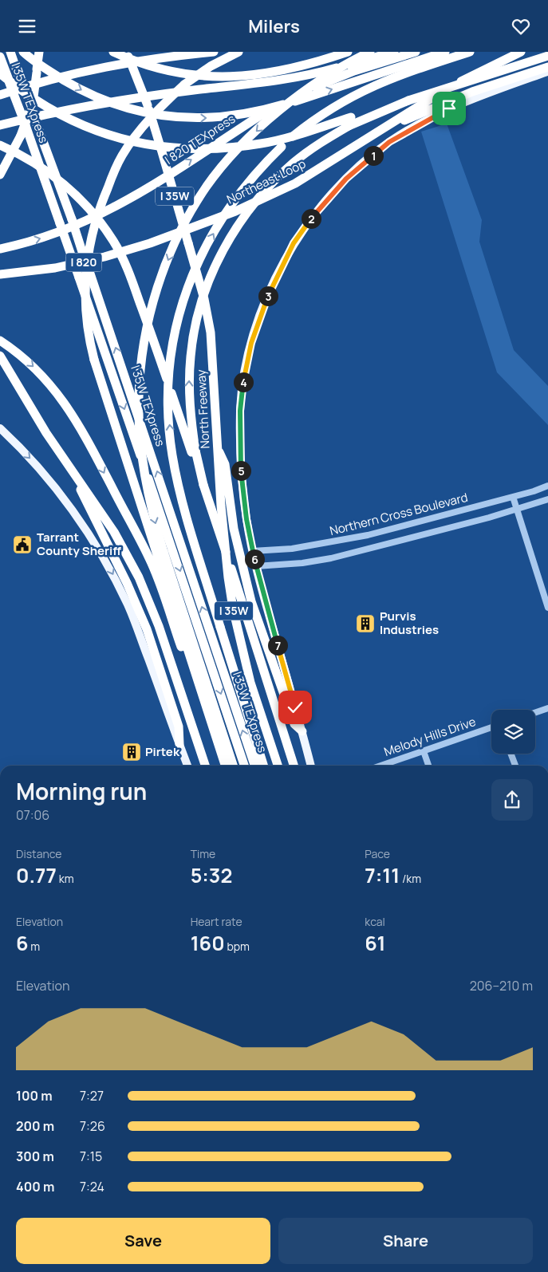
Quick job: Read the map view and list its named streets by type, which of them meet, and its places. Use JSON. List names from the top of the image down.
{
  "streets": {
    "highway": [
      "I 35W TEXpress",
      "I 820 TEXpress",
      "Northeast Loop",
      "I 35W",
      "I 820",
      "North Freeway"
    ],
    "street": ["Northern Cross Boulevard", "Melody Hills Drive"]
  },
  "places": {
    "public building": ["Tarrant County Sheriff"],
    "building": ["Purvis Industries", "Pirtek"]
  },
  "page": {
    "header": "Milers",
    "pins": [
      "1",
      "2",
      "3",
      "4",
      "5",
      "6",
      "7"
    ],
    "heading": ["Morning run", "07:06"],
    "stats": [
      ["Distance", "0.77 km"],
      ["Time", "5:32"],
      ["Pace", "7:11 /km"],
      ["Elevation", "6 m"],
      ["Heart rate", "160 bpm"],
      ["kcal", "61"]
    ],
    "chart": ["Elevation", "206–210 m"],
    "list": [
      {
        "name": "100 m",
        "note": "7:27"
      },
      {
        "name": "200 m",
        "note": "7:26"
      },
      {
        "name": "300 m",
        "note": "7:15"
      },
      {
        "name": "400 m",
        "note": "7:24"
      }
    ],
    "buttons": ["Save", "Share"]
  }
}
